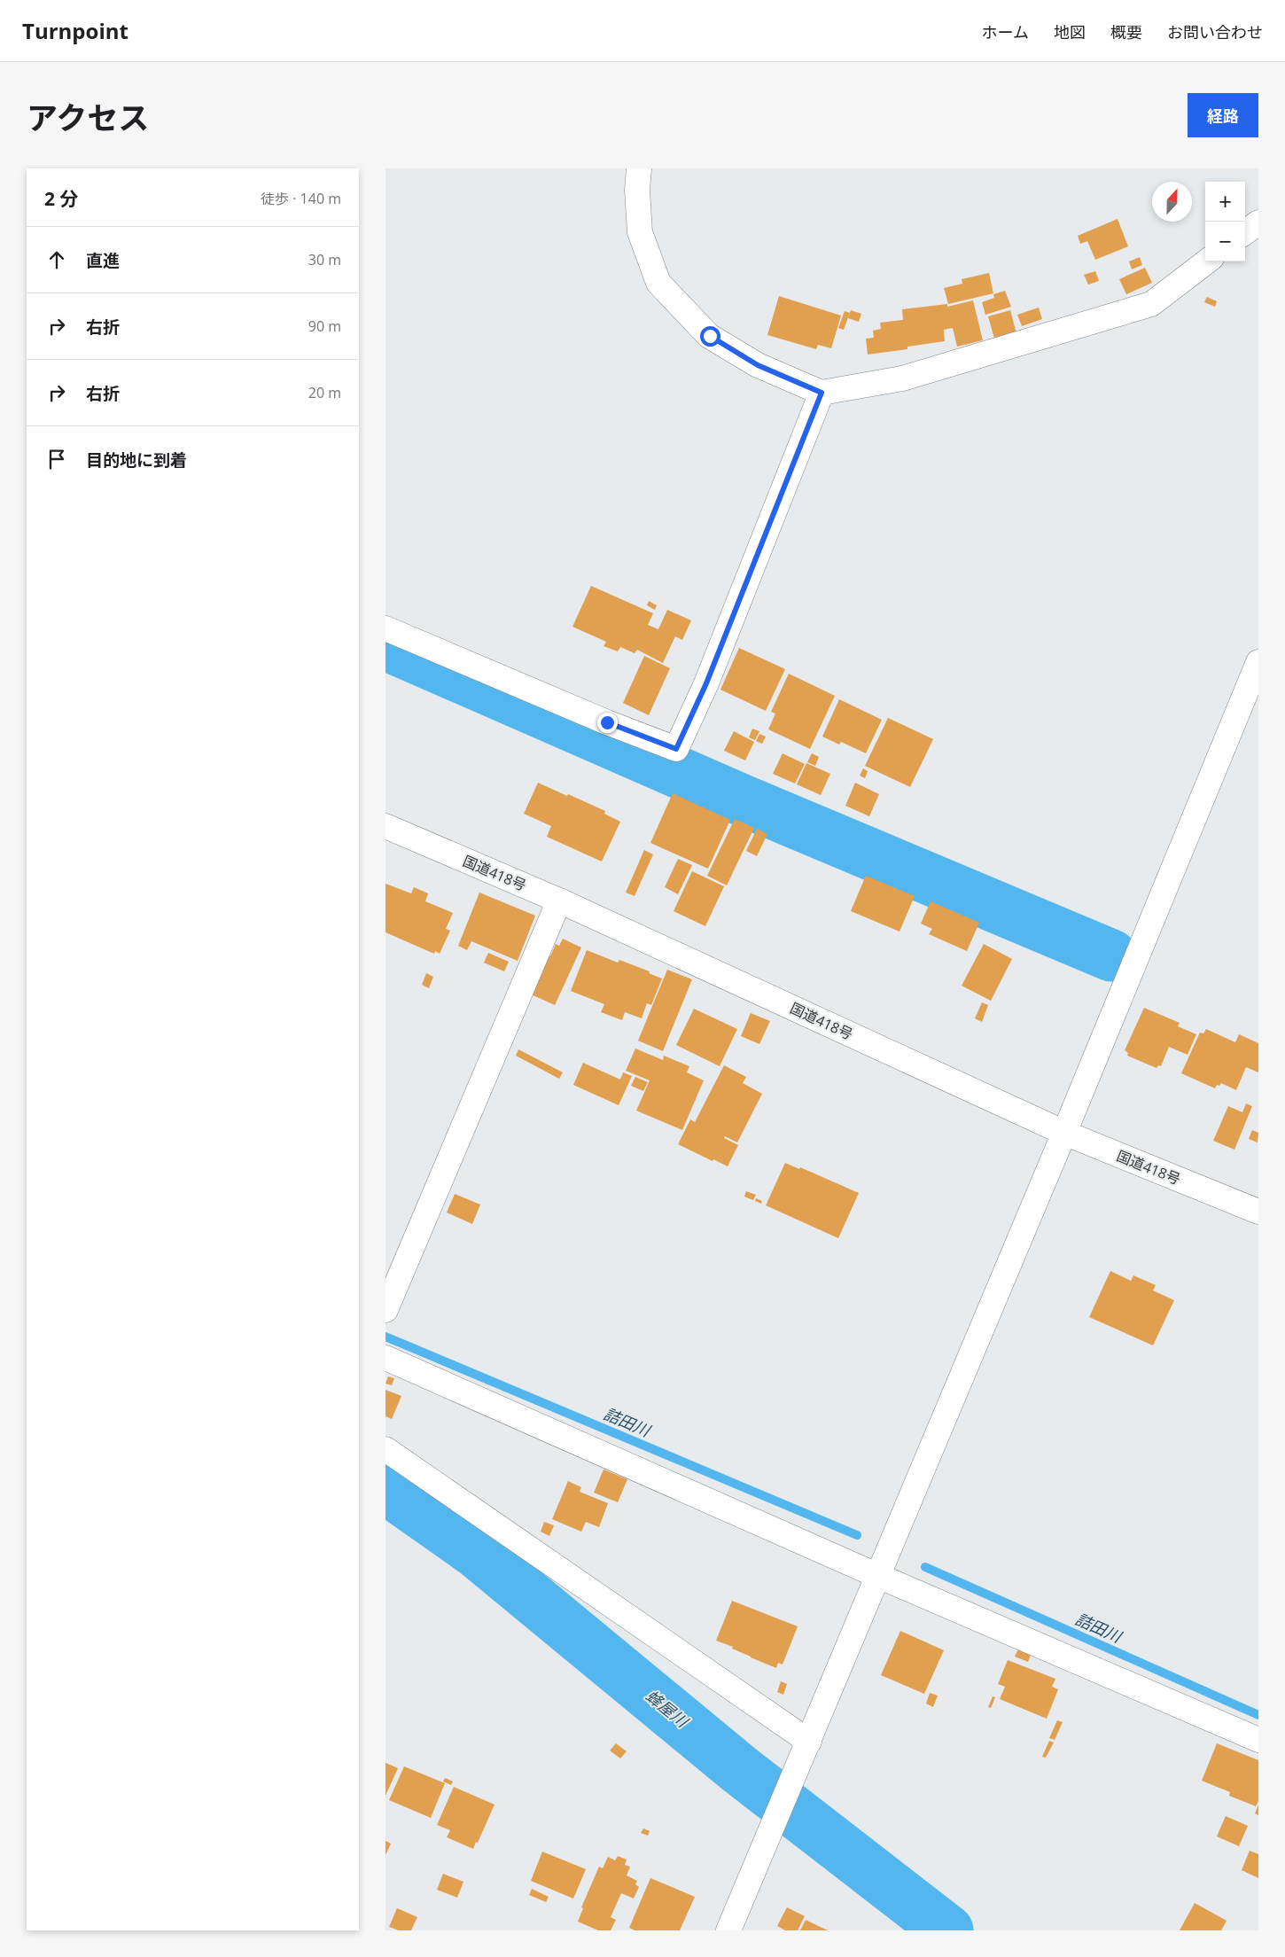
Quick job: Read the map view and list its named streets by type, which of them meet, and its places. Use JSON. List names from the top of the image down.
{
  "streets": {
    "main road": ["国道418号"]
  },
  "water": ["詰田川", "蜂屋川"],
  "north": "top",
  "page": {
    "header": "Turnpoint",
    "nav": [
      "ホーム",
      "地図",
      "概要",
      "お問い合わせ"
    ],
    "title": "アクセス",
    "buttons": "経路",
    "heading": ["2 分", "徒歩 · 140 m"],
    "map_buttons": ["+", "−"],
    "list": [
      ["直進", "30 m"],
      ["右折", "90 m"],
      ["右折", "20 m"],
      "目的地に到着"
    ]
  }
}
